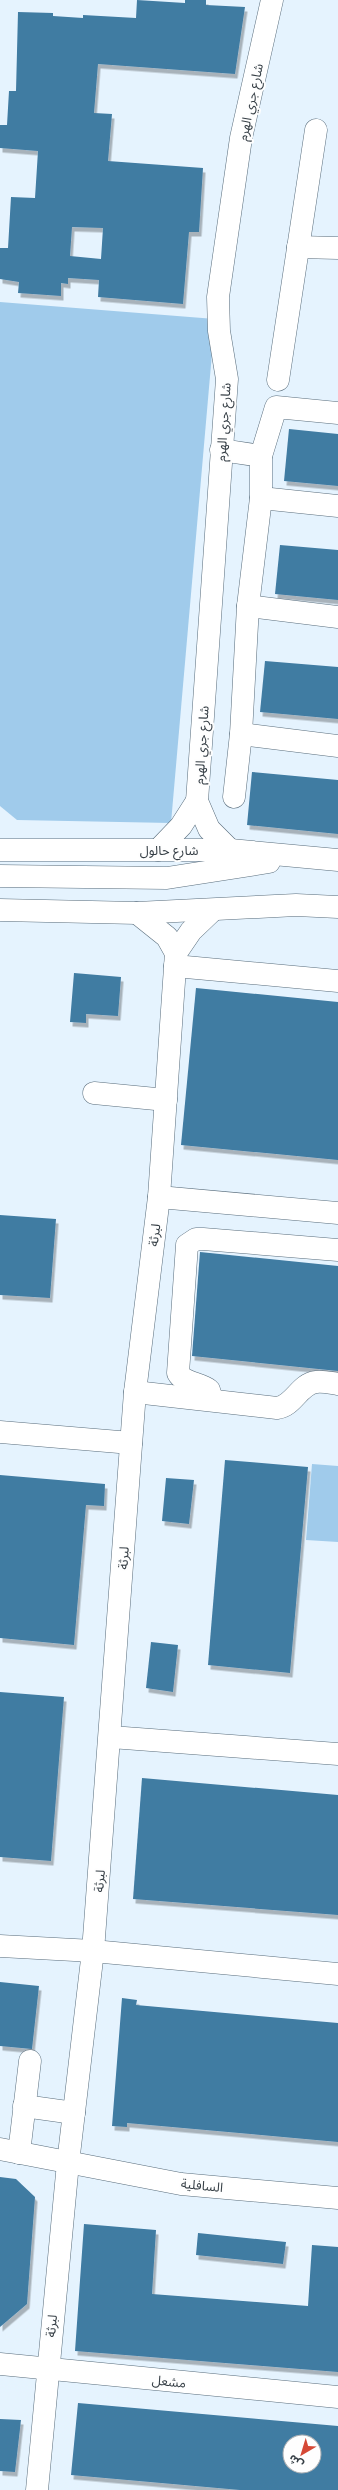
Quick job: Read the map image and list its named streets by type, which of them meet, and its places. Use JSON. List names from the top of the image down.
{
  "streets": {
    "street": [
      "شارع جري الهرم",
      "شارع حالول",
      "لبرثة",
      "السافلية",
      "مشعل"
    ]
  },
  "crossings": [
    ["شارع جري الهرم", "شارع حالول"],
    ["لبرثة", "السافلية"],
    ["لبرثة", "مشعل"]
  ],
  "north": "bottom left"
}
